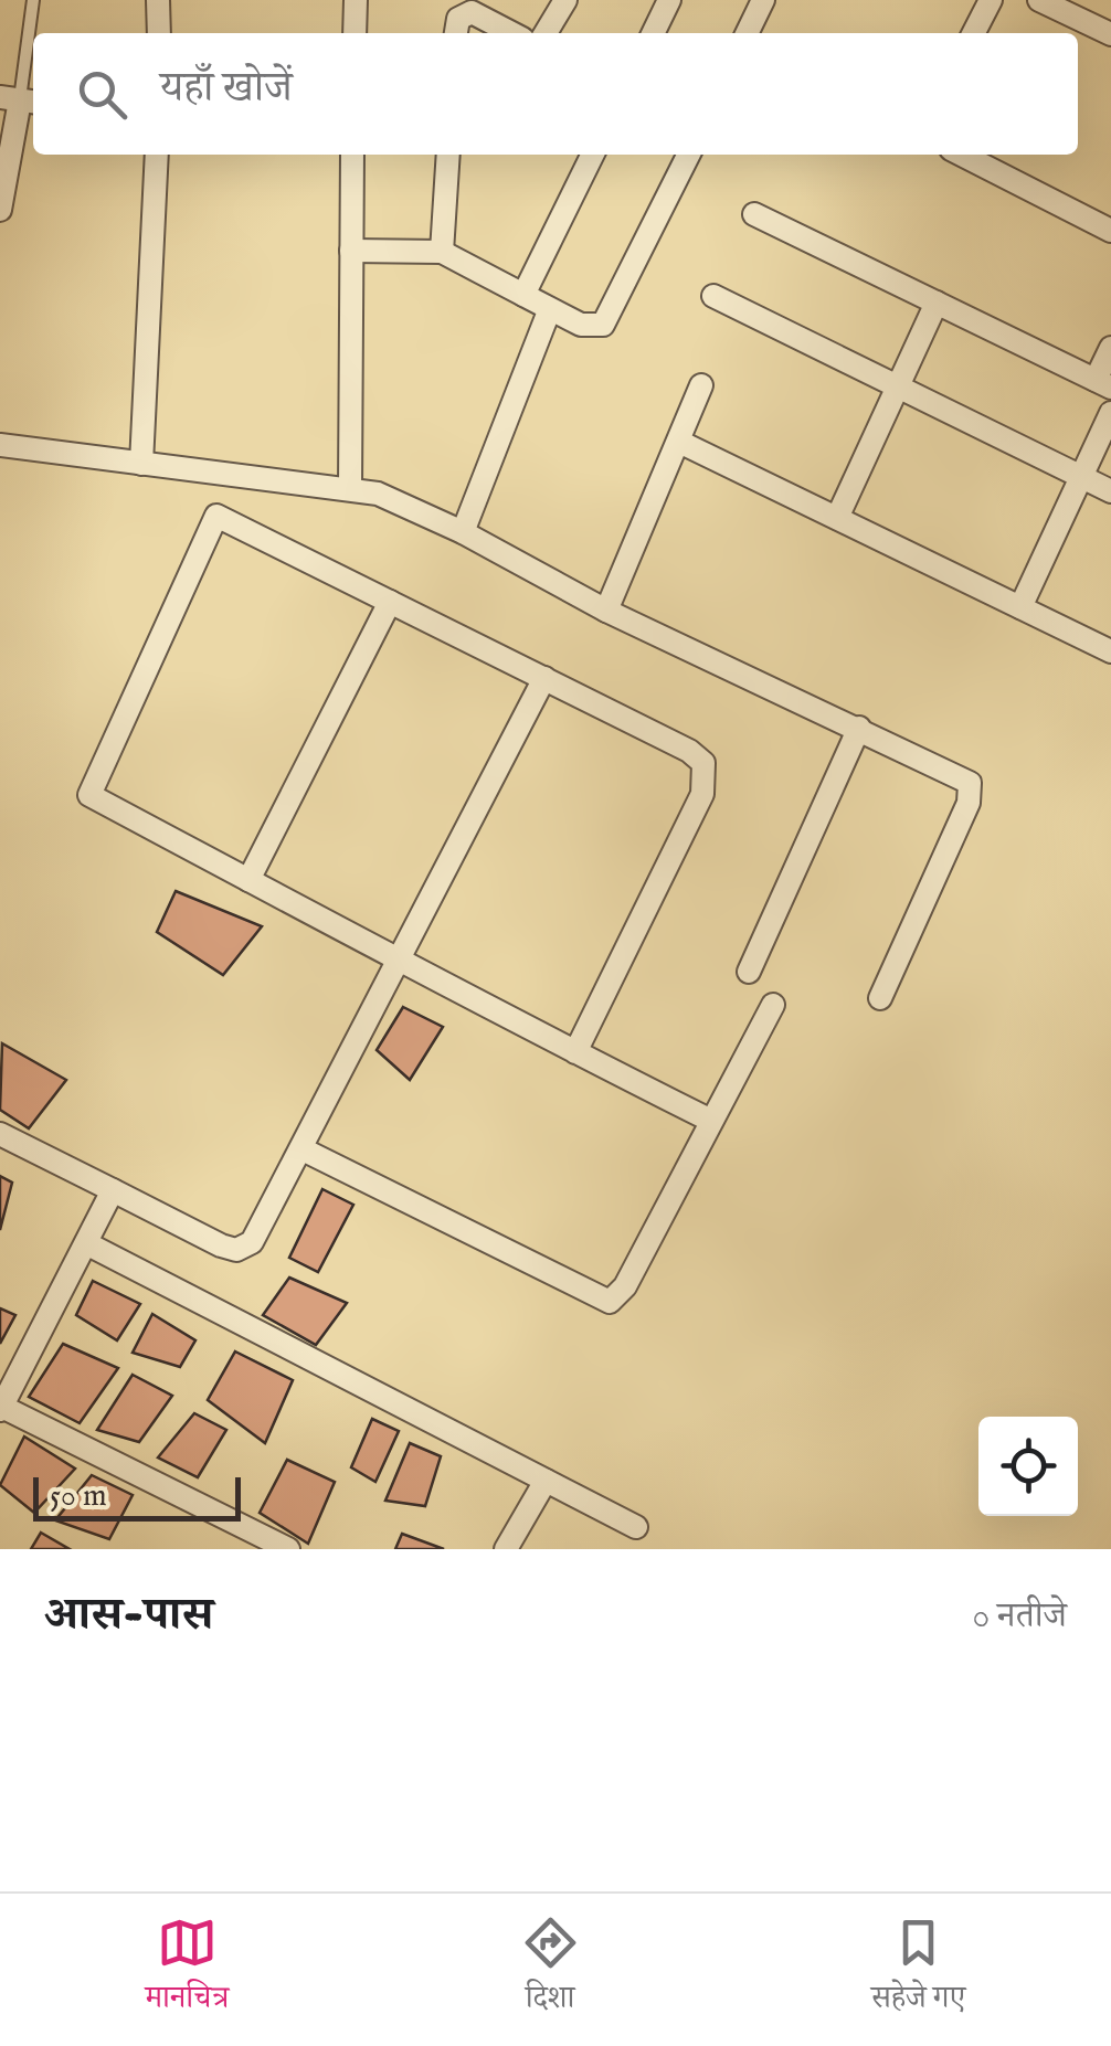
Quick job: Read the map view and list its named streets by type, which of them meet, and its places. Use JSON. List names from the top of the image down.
{
  "scale_bar": "50 m",
  "page": {
    "search": "यहाँ खोजें",
    "scale": "50 m",
    "heading": ["आस-पास", "0 नतीजे"],
    "nav": ["मानचित्र", "दिशा", "सहेजे गए"]
  }
}
